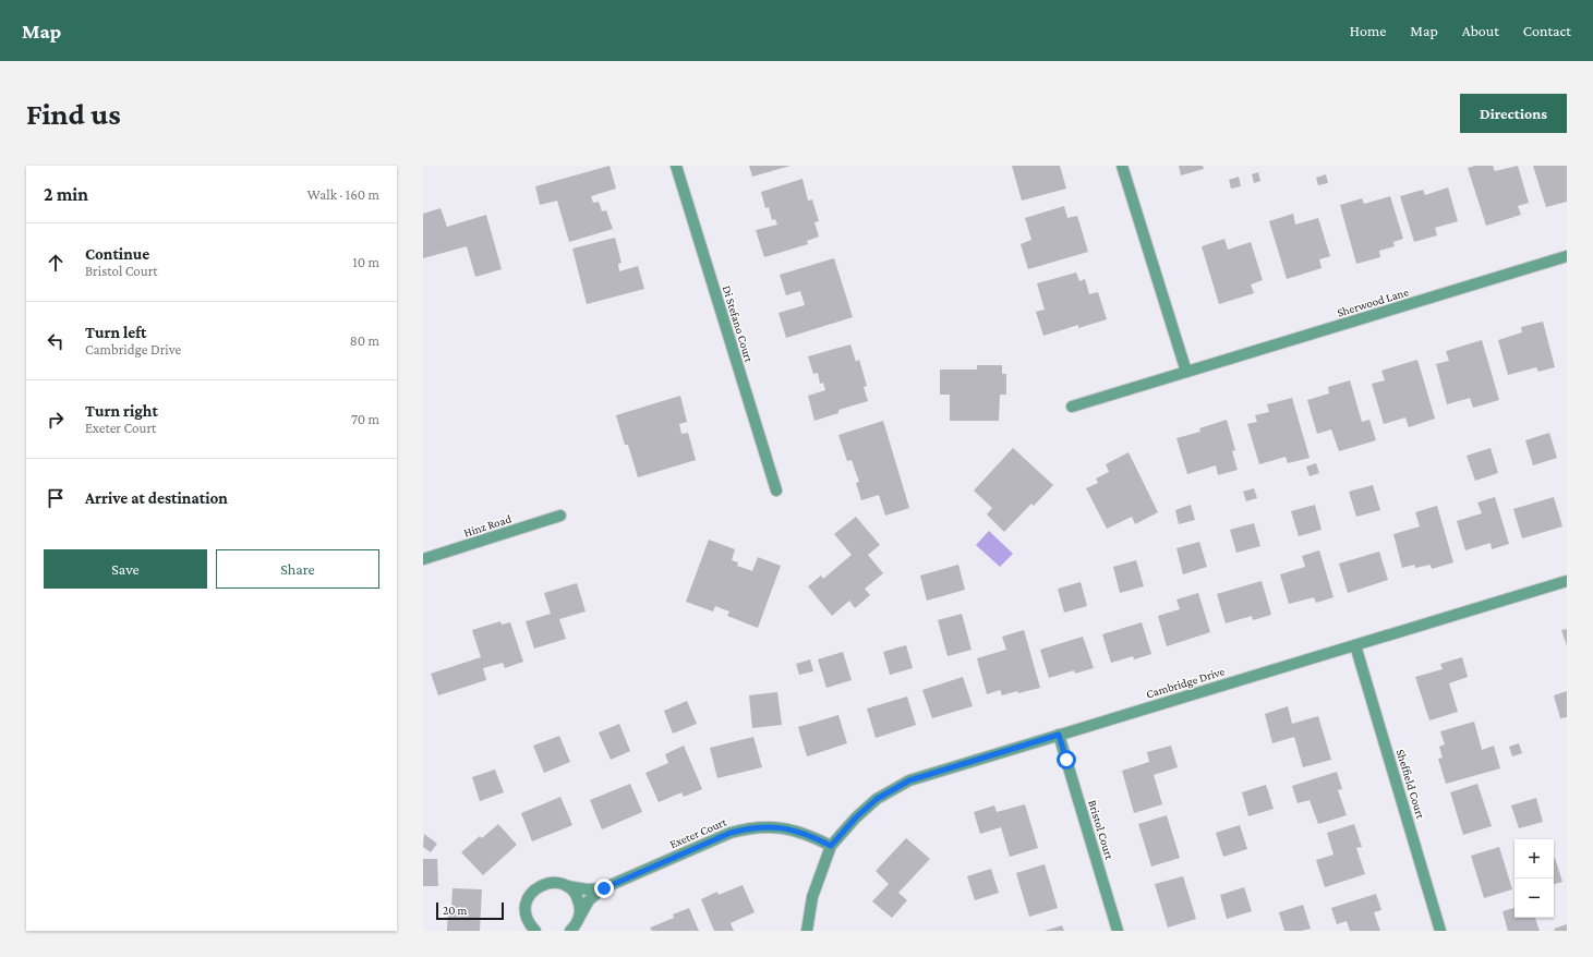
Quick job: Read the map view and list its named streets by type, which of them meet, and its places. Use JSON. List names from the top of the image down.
{
  "streets": {
    "street": [
      "Sherwood Lane",
      "Di Stefano Court",
      "Hinz Road",
      "Cambridge Drive",
      "Sheffield Court",
      "Bristol Court",
      "Exeter Court"
    ]
  },
  "crossings": [
    ["Cambridge Drive", "Sheffield Court"],
    ["Cambridge Drive", "Bristol Court"],
    ["Cambridge Drive", "Exeter Court"]
  ],
  "scale_bar": "20 m",
  "page": {
    "header": "Map",
    "nav": [
      "Home",
      "Map",
      "About",
      "Contact"
    ],
    "buttons": [
      "Directions",
      ["Save", "Share"]
    ],
    "title": "Find us",
    "heading": ["2 min", "Walk · 160 m"],
    "list": [
      ["Continue", "Bristol Court", "10 m"],
      ["Turn left", "Cambridge Drive", "80 m"],
      ["Turn right", "Exeter Court", "70 m"],
      "Arrive at destination"
    ],
    "map_buttons": ["+", "−"],
    "scale": "20 m"
  }
}
